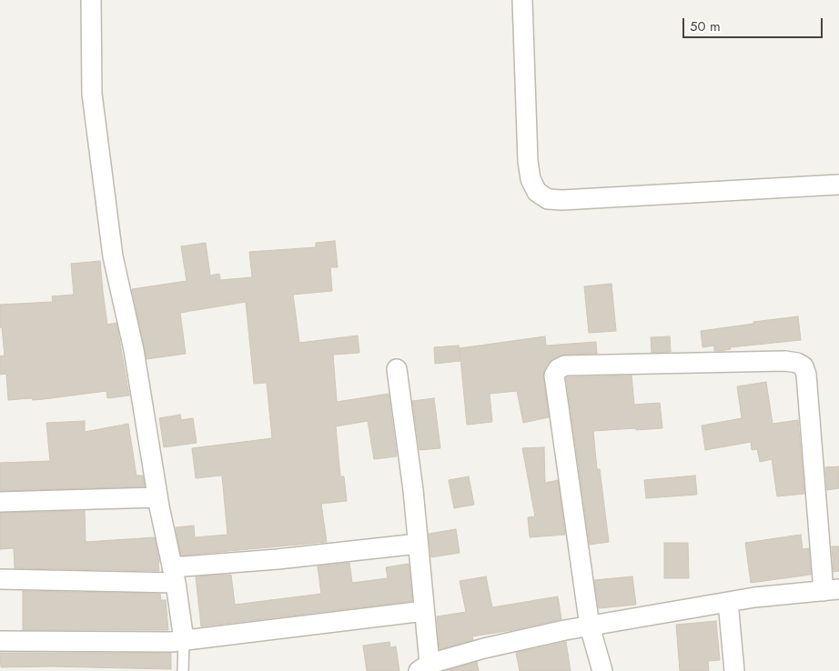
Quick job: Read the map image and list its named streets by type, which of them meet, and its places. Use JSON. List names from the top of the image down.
{
  "scale_bar": "50 m"
}
